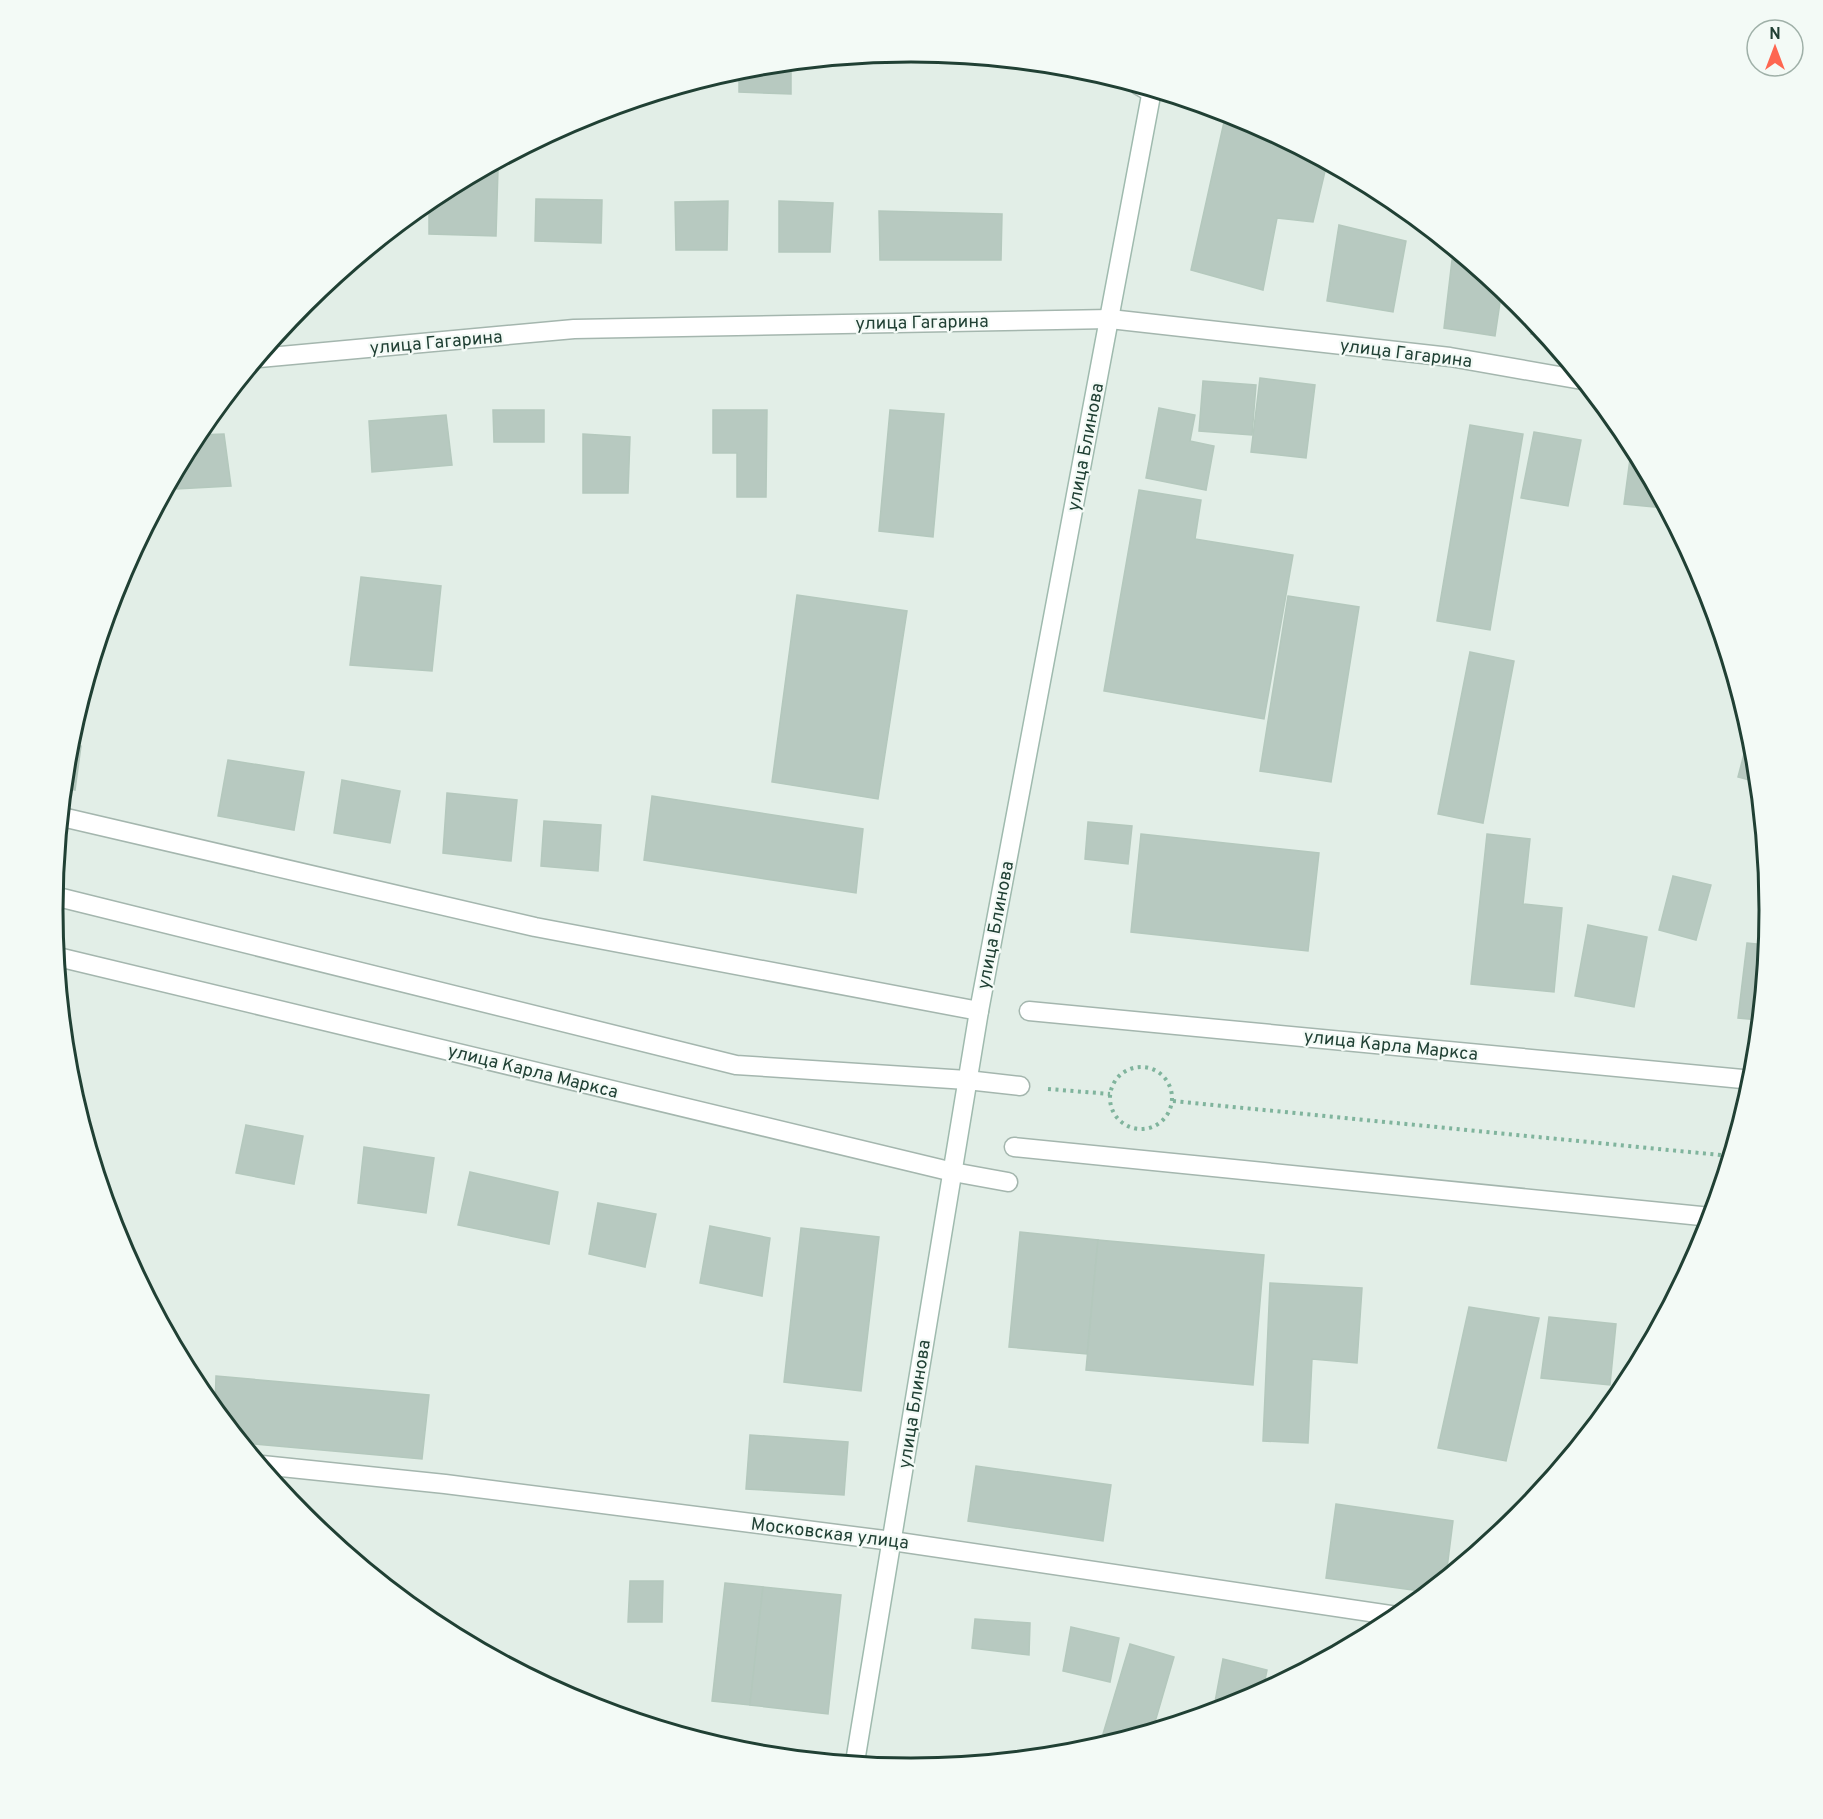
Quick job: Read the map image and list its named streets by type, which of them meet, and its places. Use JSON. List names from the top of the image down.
{
  "streets": {
    "street": [
      "улица Гагарина",
      "улица Блинова",
      "улица Карла Маркса",
      "Московская улица"
    ]
  },
  "crossings": [
    ["улица Гагарина", "улица Блинова"],
    ["улица Блинова", "улица Карла Маркса"],
    ["улица Блинова", "Московская улица"]
  ],
  "north": "top"
}
